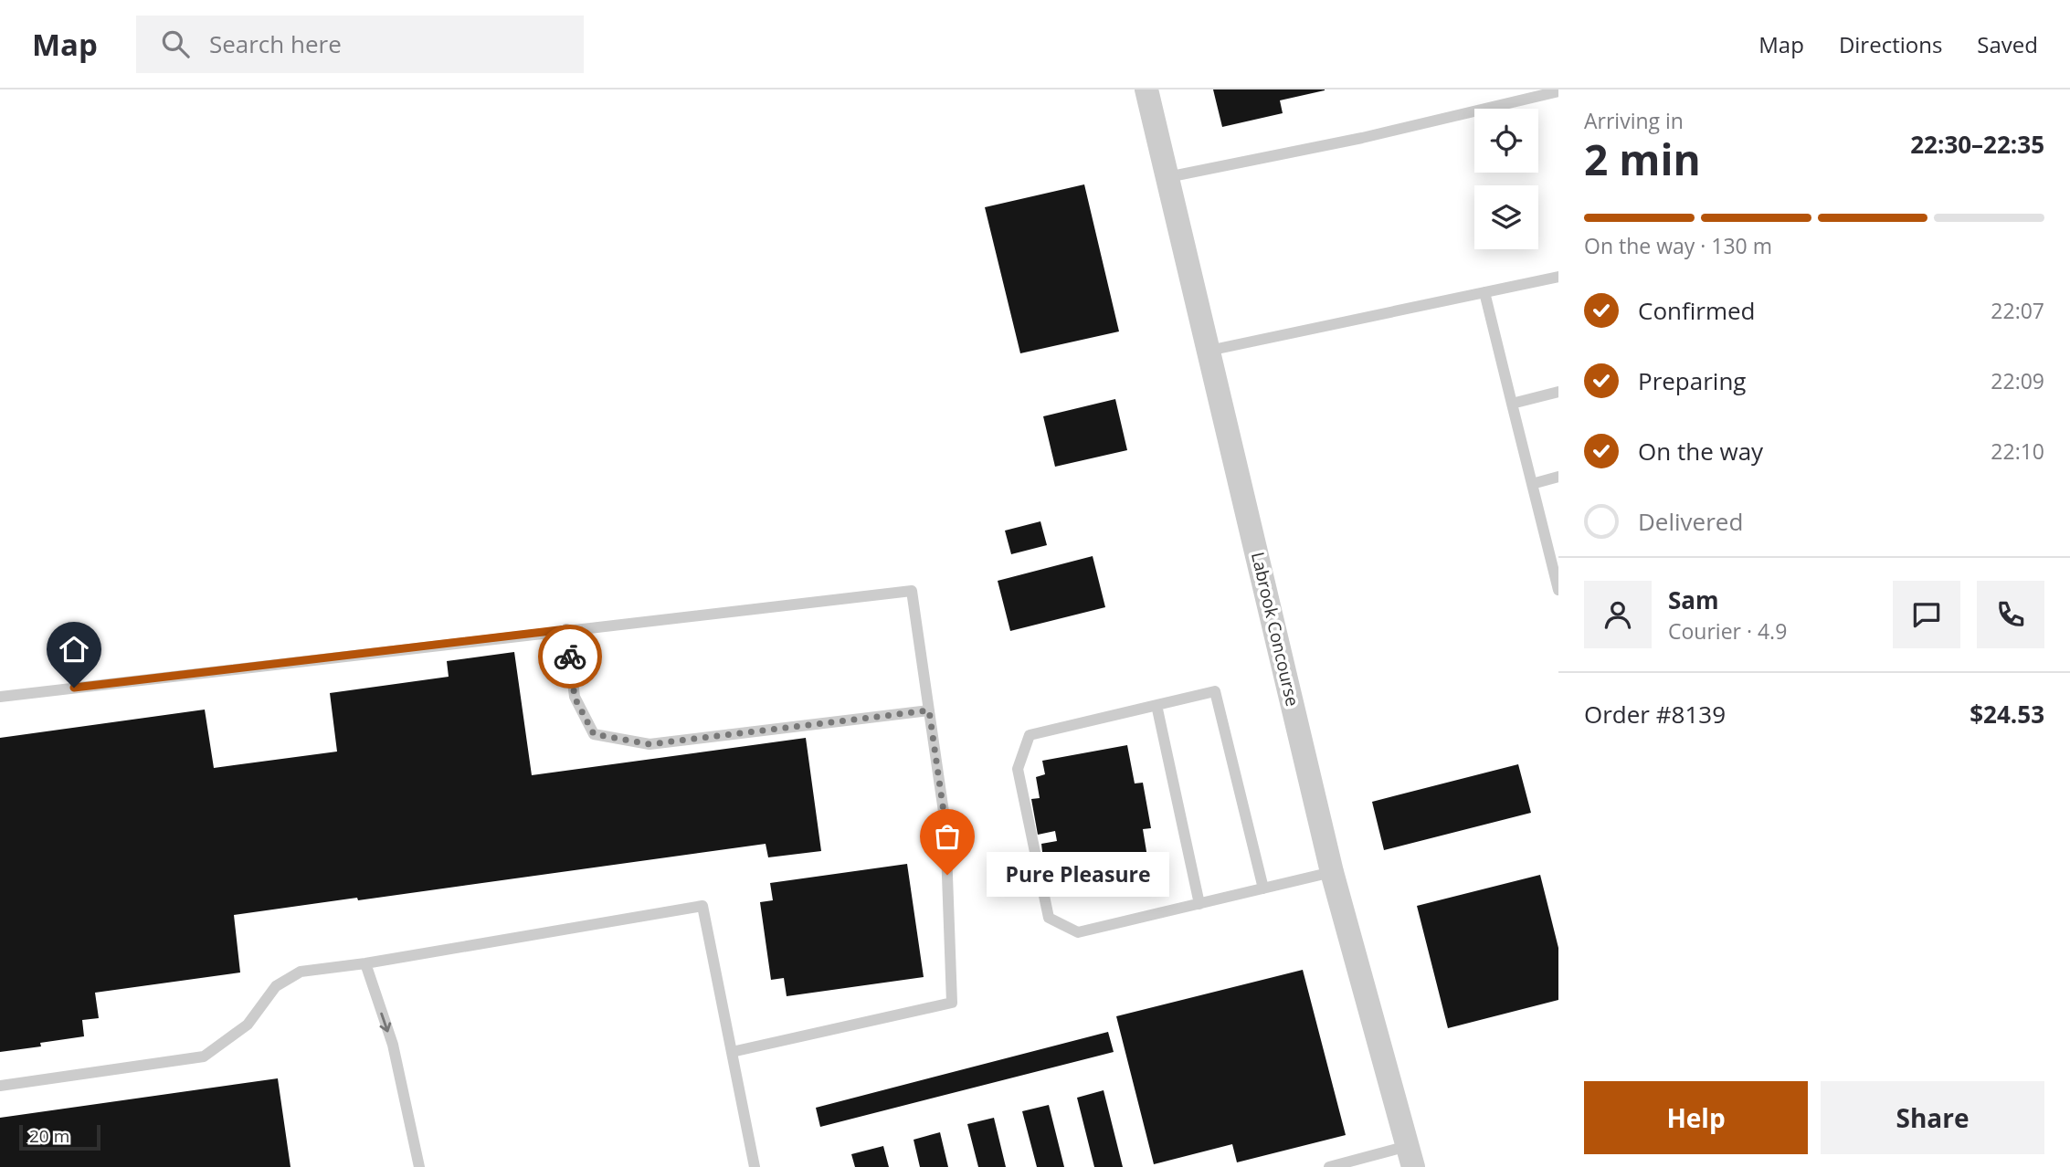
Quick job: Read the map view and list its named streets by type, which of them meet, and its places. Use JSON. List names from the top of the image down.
{
  "streets": {
    "street": ["Labrook Concourse"]
  },
  "places": ["Pure Pleasure"],
  "scale_bar": "20 m",
  "page": {
    "header": "Map",
    "search": "Search here",
    "nav": ["Map", "Directions", "Saved"],
    "heading": ["2 min", "Arriving in", "22:30–22:35"],
    "panel": [
      "Sam",
      "Courier · 4.9",
      "Order #8139",
      "$24.53"
    ],
    "bar": "On the way · 130 m",
    "list": [
      ["Confirmed", "22:07"],
      ["Preparing", "22:09"],
      ["On the way", "22:10"],
      "Delivered"
    ],
    "bubble": "Pure Pleasure",
    "buttons": ["Help", "Share"],
    "scale": "20 m"
  }
}
